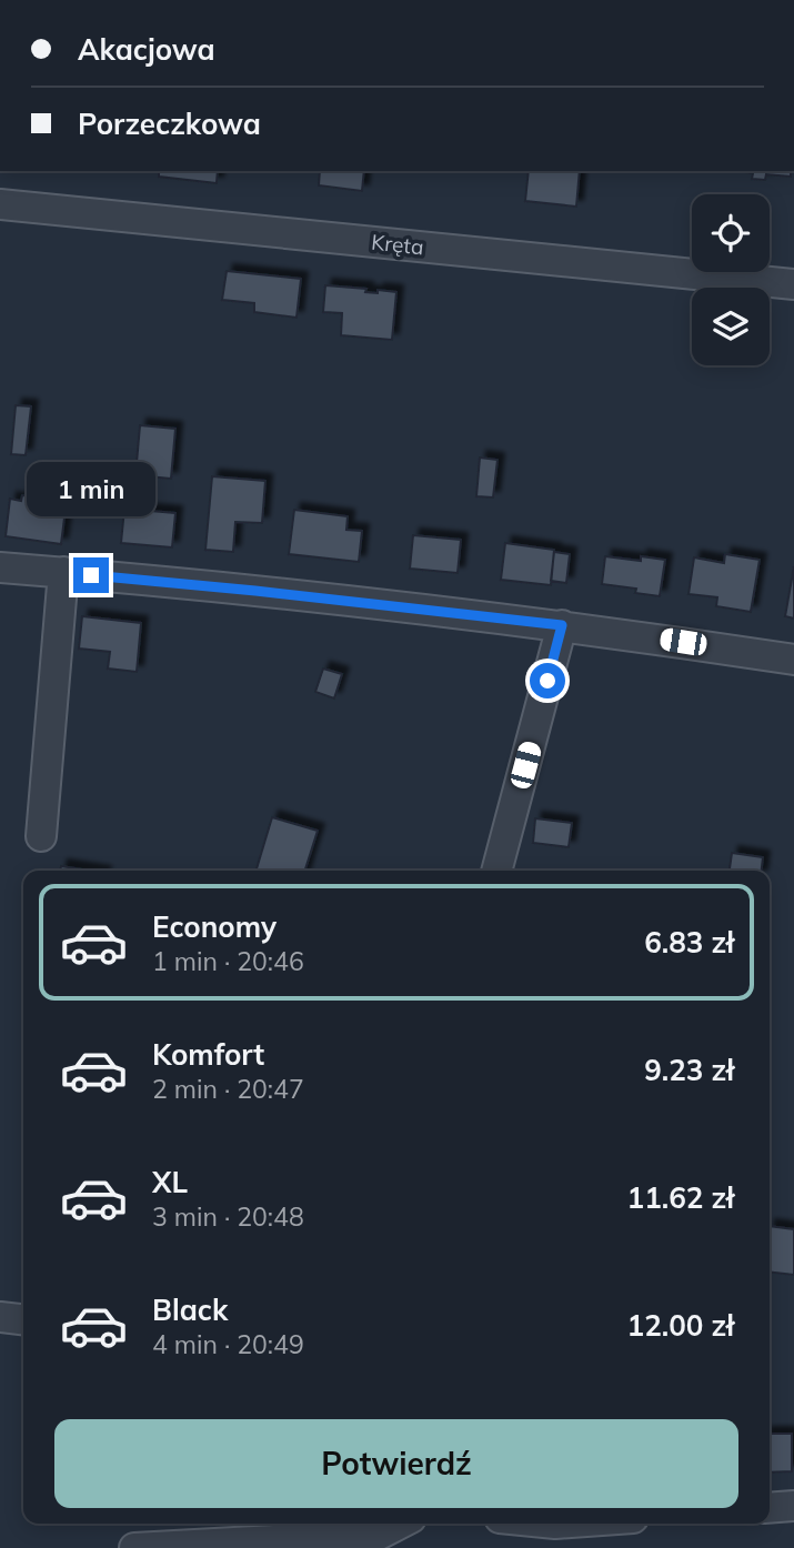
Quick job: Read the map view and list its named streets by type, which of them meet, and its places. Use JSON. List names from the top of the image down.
{
  "streets": {
    "street": ["Kręta"]
  },
  "page": {
    "banner": ["Akacjowa", "Porzeczkowa"],
    "bubble": "1 min",
    "list": [
      {
        "name": "Economy",
        "note": "1 min · 20:46",
        "value": "6.83 zł"
      },
      {
        "name": "Komfort",
        "note": "2 min · 20:47",
        "value": "9.23 zł"
      },
      {
        "name": "XL",
        "note": "3 min · 20:48",
        "value": "11.62 zł"
      },
      {
        "name": "Black",
        "note": "4 min · 20:49",
        "value": "12.00 zł"
      }
    ],
    "buttons": "Potwierdź"
  }
}
